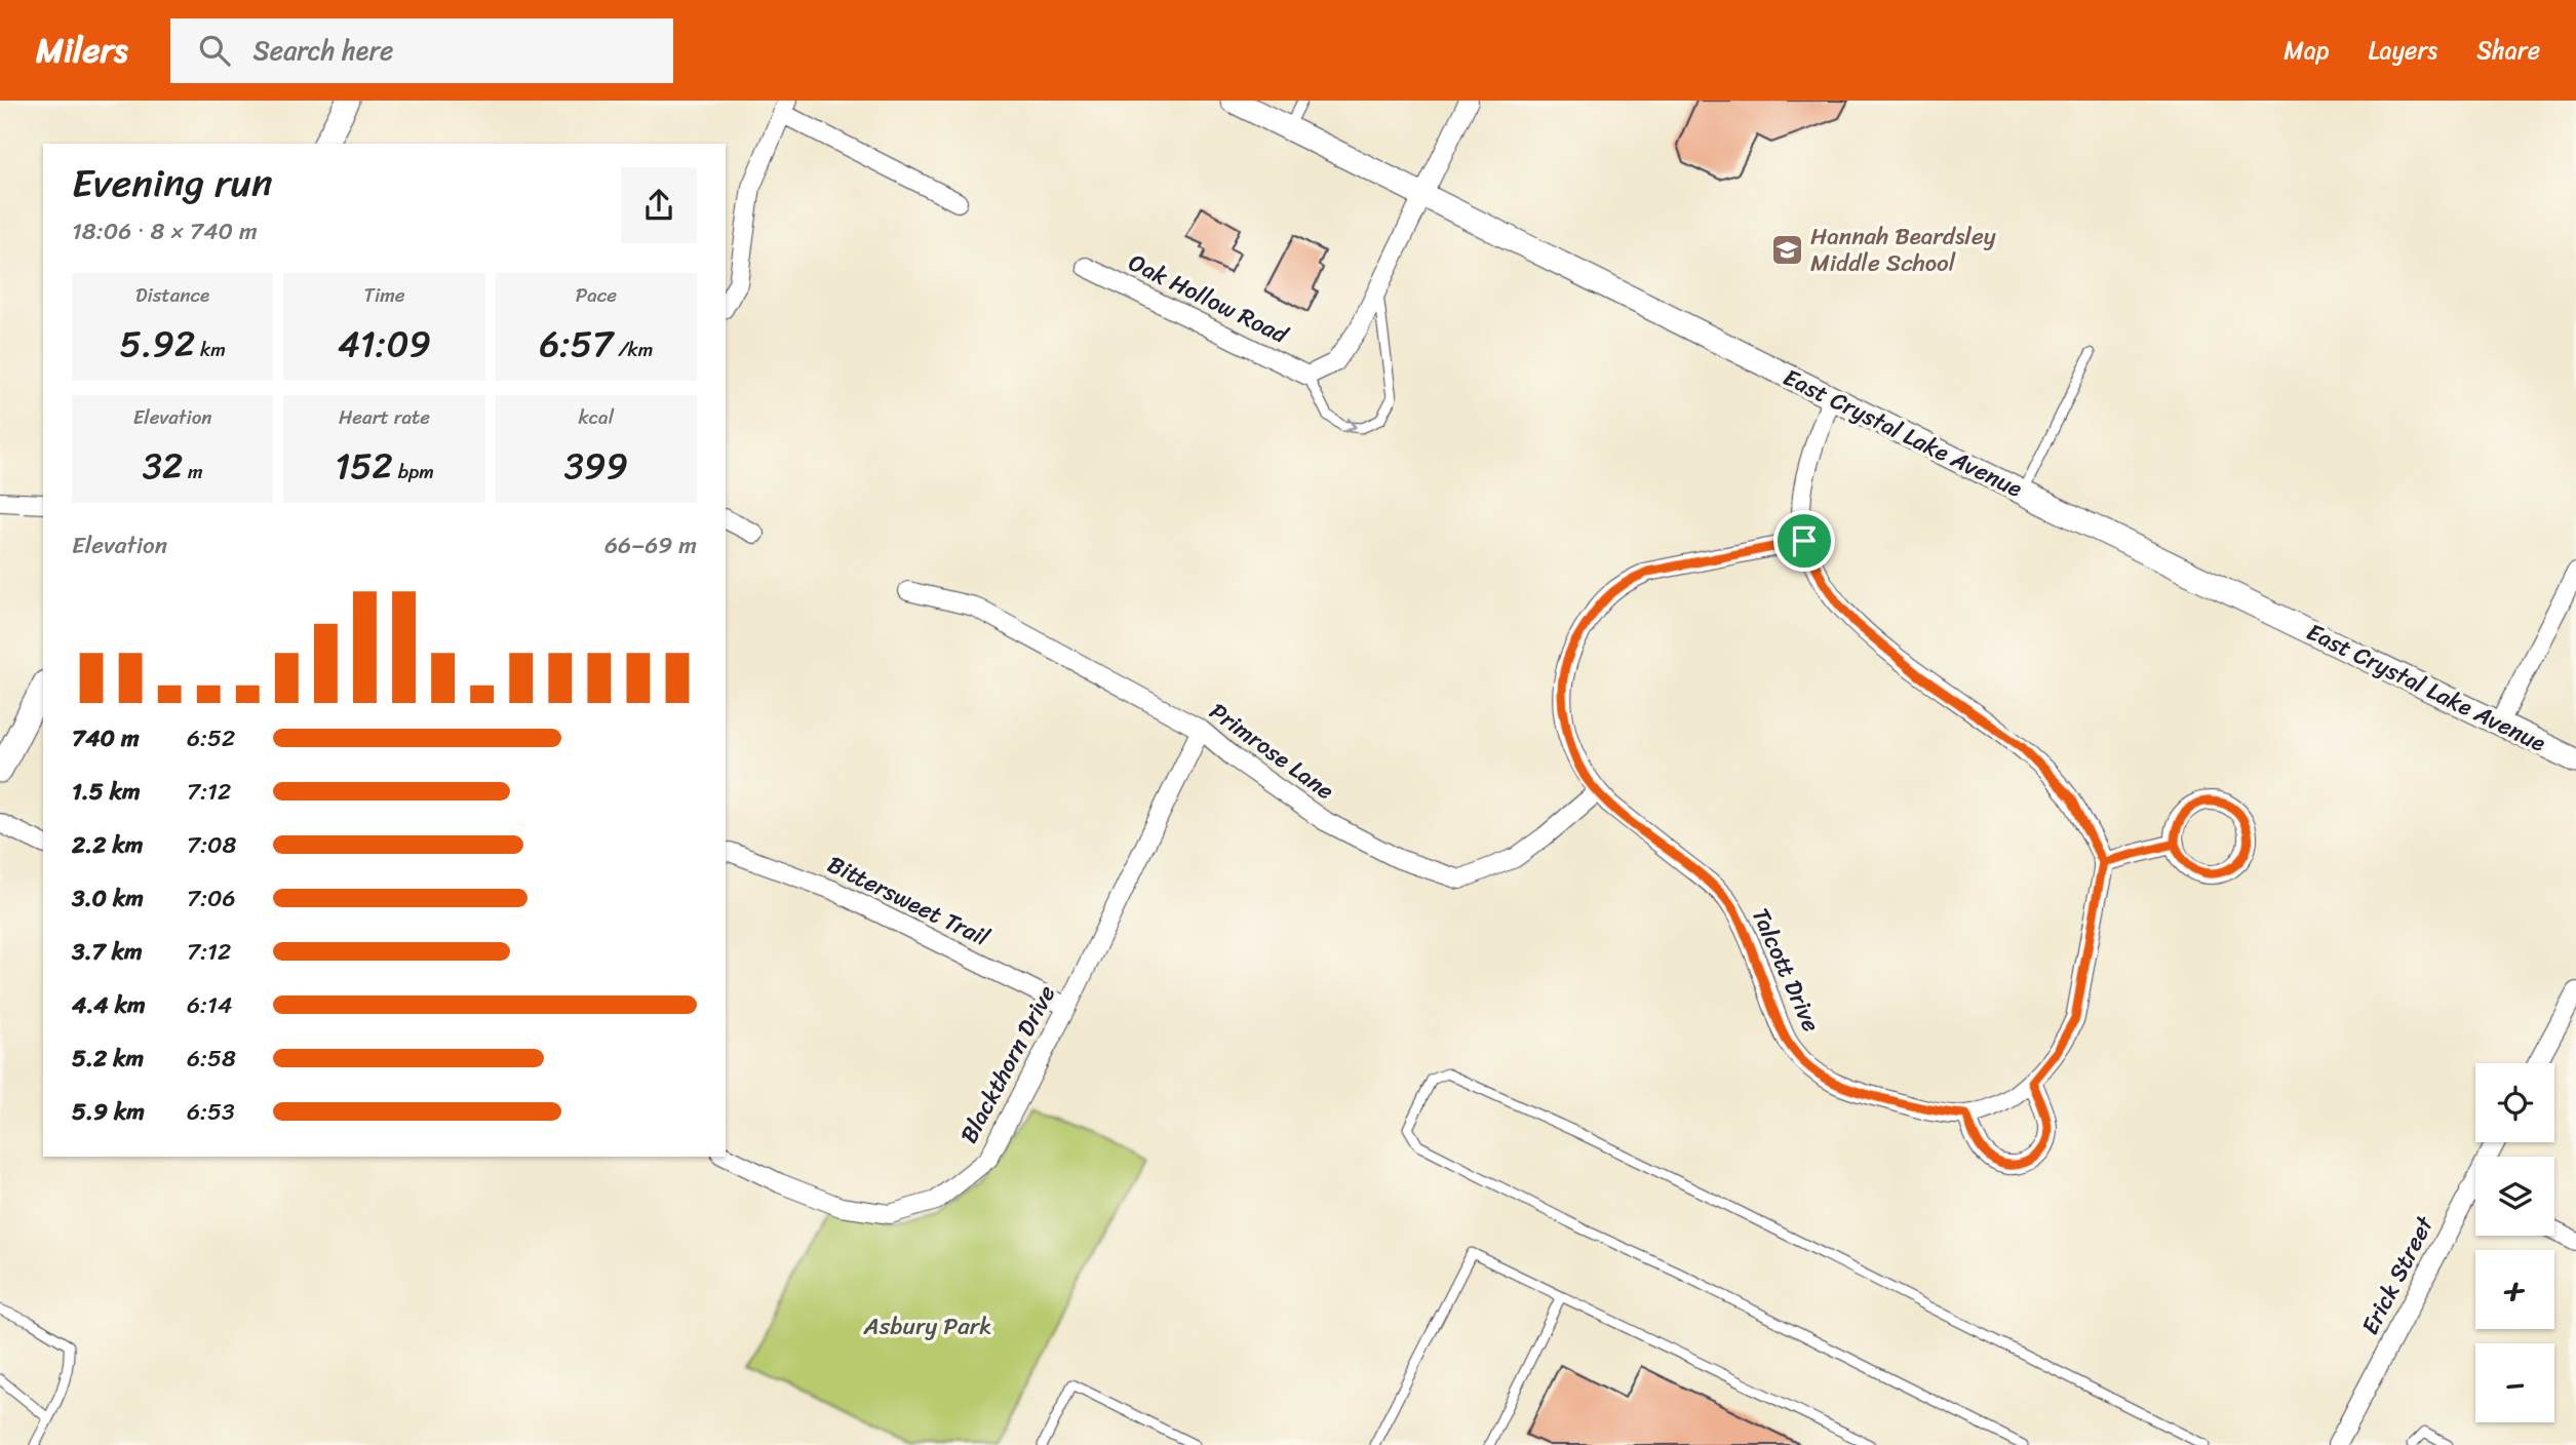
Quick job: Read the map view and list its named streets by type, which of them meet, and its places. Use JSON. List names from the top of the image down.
{
  "streets": {
    "street": [
      "Oak Hollow Road",
      "East Crystal Lake Avenue",
      "Primrose Lane",
      "Bittersweet Trail",
      "Talcott Drive",
      "Blackthorn Drive",
      "Erick Street"
    ]
  },
  "crossings": [
    ["Primrose Lane", "Talcott Drive"],
    ["Primrose Lane", "Blackthorn Drive"],
    ["Bittersweet Trail", "Blackthorn Drive"]
  ],
  "parks": ["Asbury Park"],
  "places": {
    "school or university": ["Hannah Beardsley Middle School"]
  },
  "page": {
    "header": "Milers",
    "search": "Search here",
    "nav": ["Map", "Layers", "Share"],
    "heading": ["Evening run", "18:06 · 8 × 740 m"],
    "stats": [
      ["Distance", "5.92 km"],
      ["Time", "41:09"],
      ["Pace", "6:57 /km"],
      ["Elevation", "32 m"],
      ["Heart rate", "152 bpm"],
      ["kcal", "399"]
    ],
    "chart": ["Elevation", "66–69 m"],
    "list": [
      {
        "name": "740 m",
        "note": "6:52"
      },
      {
        "name": "1.5 km",
        "note": "7:12"
      },
      {
        "name": "2.2 km",
        "note": "7:08"
      },
      {
        "name": "3.0 km",
        "note": "7:06"
      },
      {
        "name": "3.7 km",
        "note": "7:12"
      },
      {
        "name": "4.4 km",
        "note": "6:14"
      },
      {
        "name": "5.2 km",
        "note": "6:58"
      },
      {
        "name": "5.9 km",
        "note": "6:53"
      }
    ],
    "map_buttons": ["+", "−"]
  }
}
